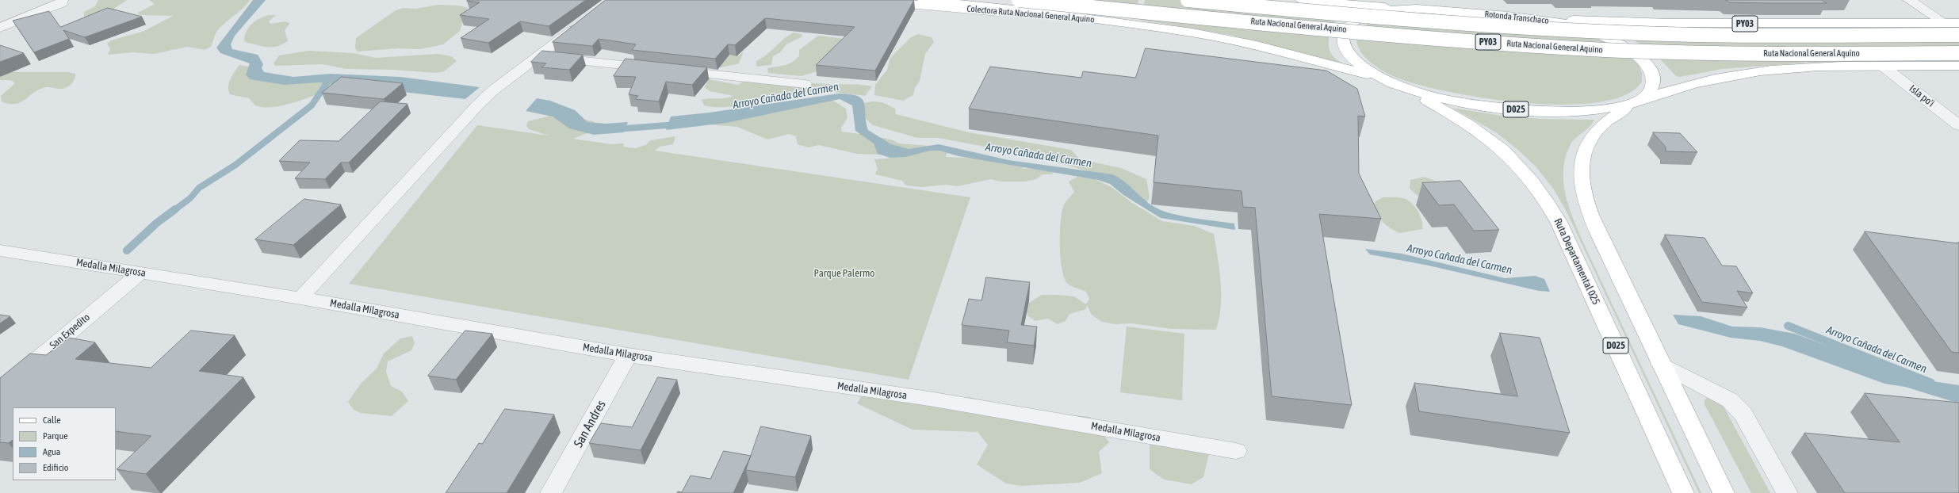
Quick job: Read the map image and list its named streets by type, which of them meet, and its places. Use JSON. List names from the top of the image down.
{
  "streets": {
    "main road": [
      "Colectora Ruta Nacional General Aquino",
      "Rotonda Transchaco",
      "PY03",
      "Ruta Nacional General Aquino",
      "D025",
      "Ruta Departamental 025"
    ],
    "street": [
      "Isla po'i",
      "Medalla Milagrosa",
      "San Expedito",
      "San Andres"
    ]
  },
  "crossings": [
    ["Rotonda Transchaco", "PY03"],
    ["Rotonda Transchaco", "Ruta Nacional General Aquino"],
    ["Rotonda Transchaco", "Ruta Departamental 025"],
    ["Ruta Nacional General Aquino", "Isla po'i"],
    ["Medalla Milagrosa", "San Expedito"],
    ["Medalla Milagrosa", "San Andres"]
  ],
  "water": ["Arroyo Cañada del Carmen"],
  "parks": ["Parque Palermo"],
  "legend": [
    "Calle",
    "Parque",
    "Agua",
    "Edificio"
  ]
}
